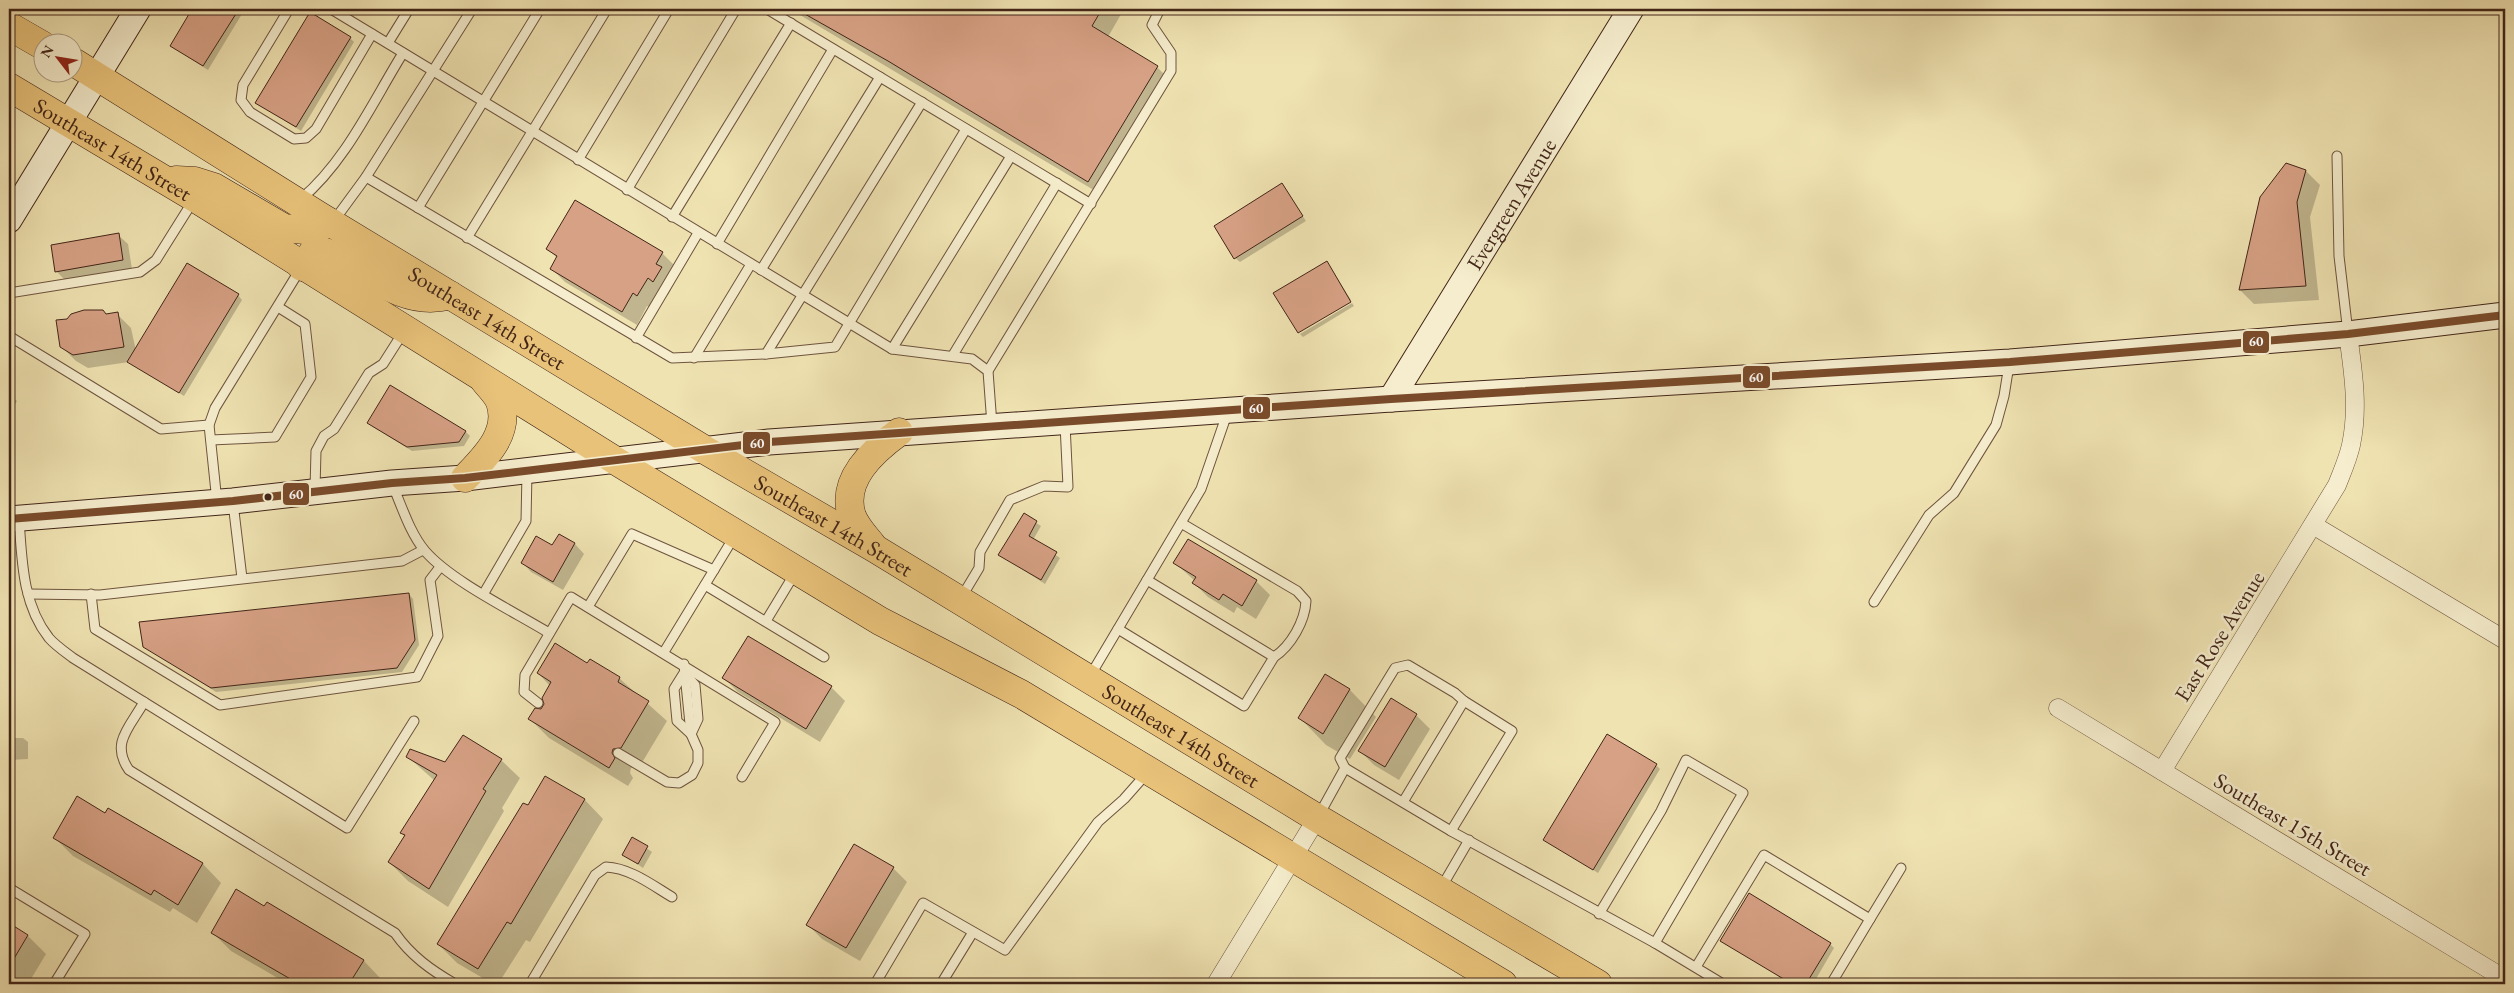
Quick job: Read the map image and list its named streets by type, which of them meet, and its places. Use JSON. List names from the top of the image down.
{
  "streets": {
    "main road": ["Southeast 14th Street", "Evergreen Avenue"],
    "street": ["East Rose Avenue", "Southeast 15th Street"]
  },
  "crossings": [
    ["East Rose Avenue", "Southeast 15th Street"]
  ],
  "lines": ["transit line 60"],
  "north": "top left"
}
